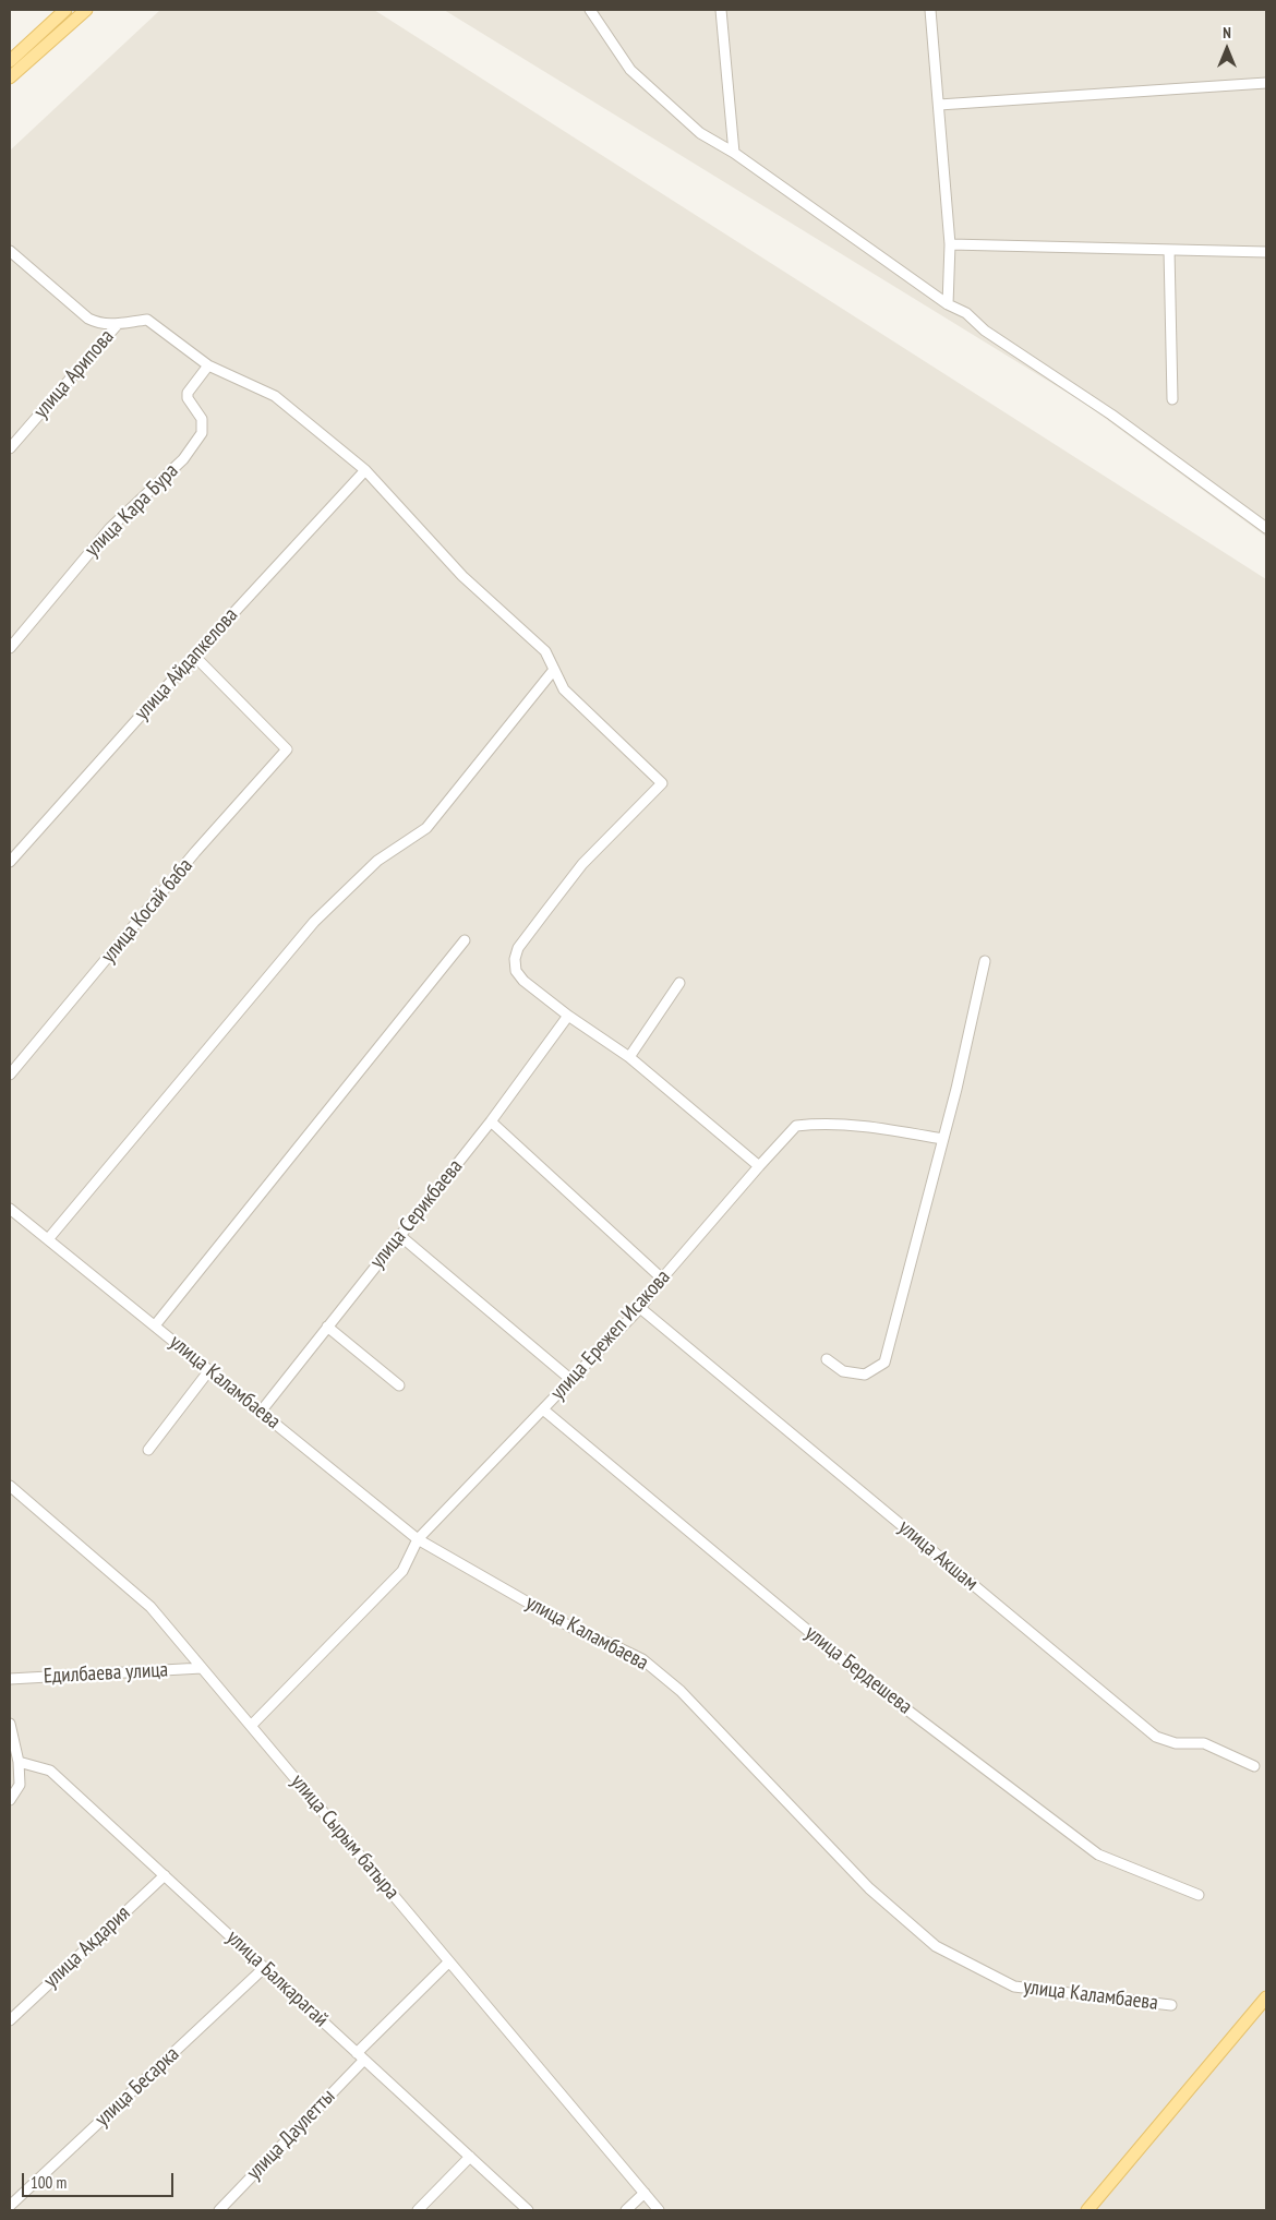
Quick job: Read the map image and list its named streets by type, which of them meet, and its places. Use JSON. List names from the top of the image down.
{
  "streets": {
    "street": [
      "улица Арипова",
      "улица Кара Бура",
      "улица Айдапкелова",
      "улица Косай баба",
      "улица Серикбаева",
      "улица Ережеп Исакова",
      "улица Каламбаева",
      "улица Акшам",
      "улица Бердешева",
      "Едилбаева улица",
      "улица Сырым батыра",
      "улица Акдария",
      "улица Балкарагай",
      "улица Бесарка",
      "улица Даулетты"
    ]
  },
  "crossings": [
    ["улица Айдапкелова", "улица Косай баба"],
    ["улица Серикбаева", "улица Каламбаева"],
    ["улица Ережеп Исакова", "улица Каламбаева"],
    ["улица Ережеп Исакова", "улица Акшам"],
    ["улица Ережеп Исакова", "улица Бердешева"],
    ["улица Ережеп Исакова", "улица Сырым батыра"],
    ["Едилбаева улица", "улица Сырым батыра"],
    ["улица Сырым батыра", "улица Даулетты"],
    ["улица Акдария", "улица Балкарагай"],
    ["улица Балкарагай", "улица Бесарка"],
    ["улица Балкарагай", "улица Даулетты"]
  ],
  "scale_bar": "100 m",
  "north": "top"
}
